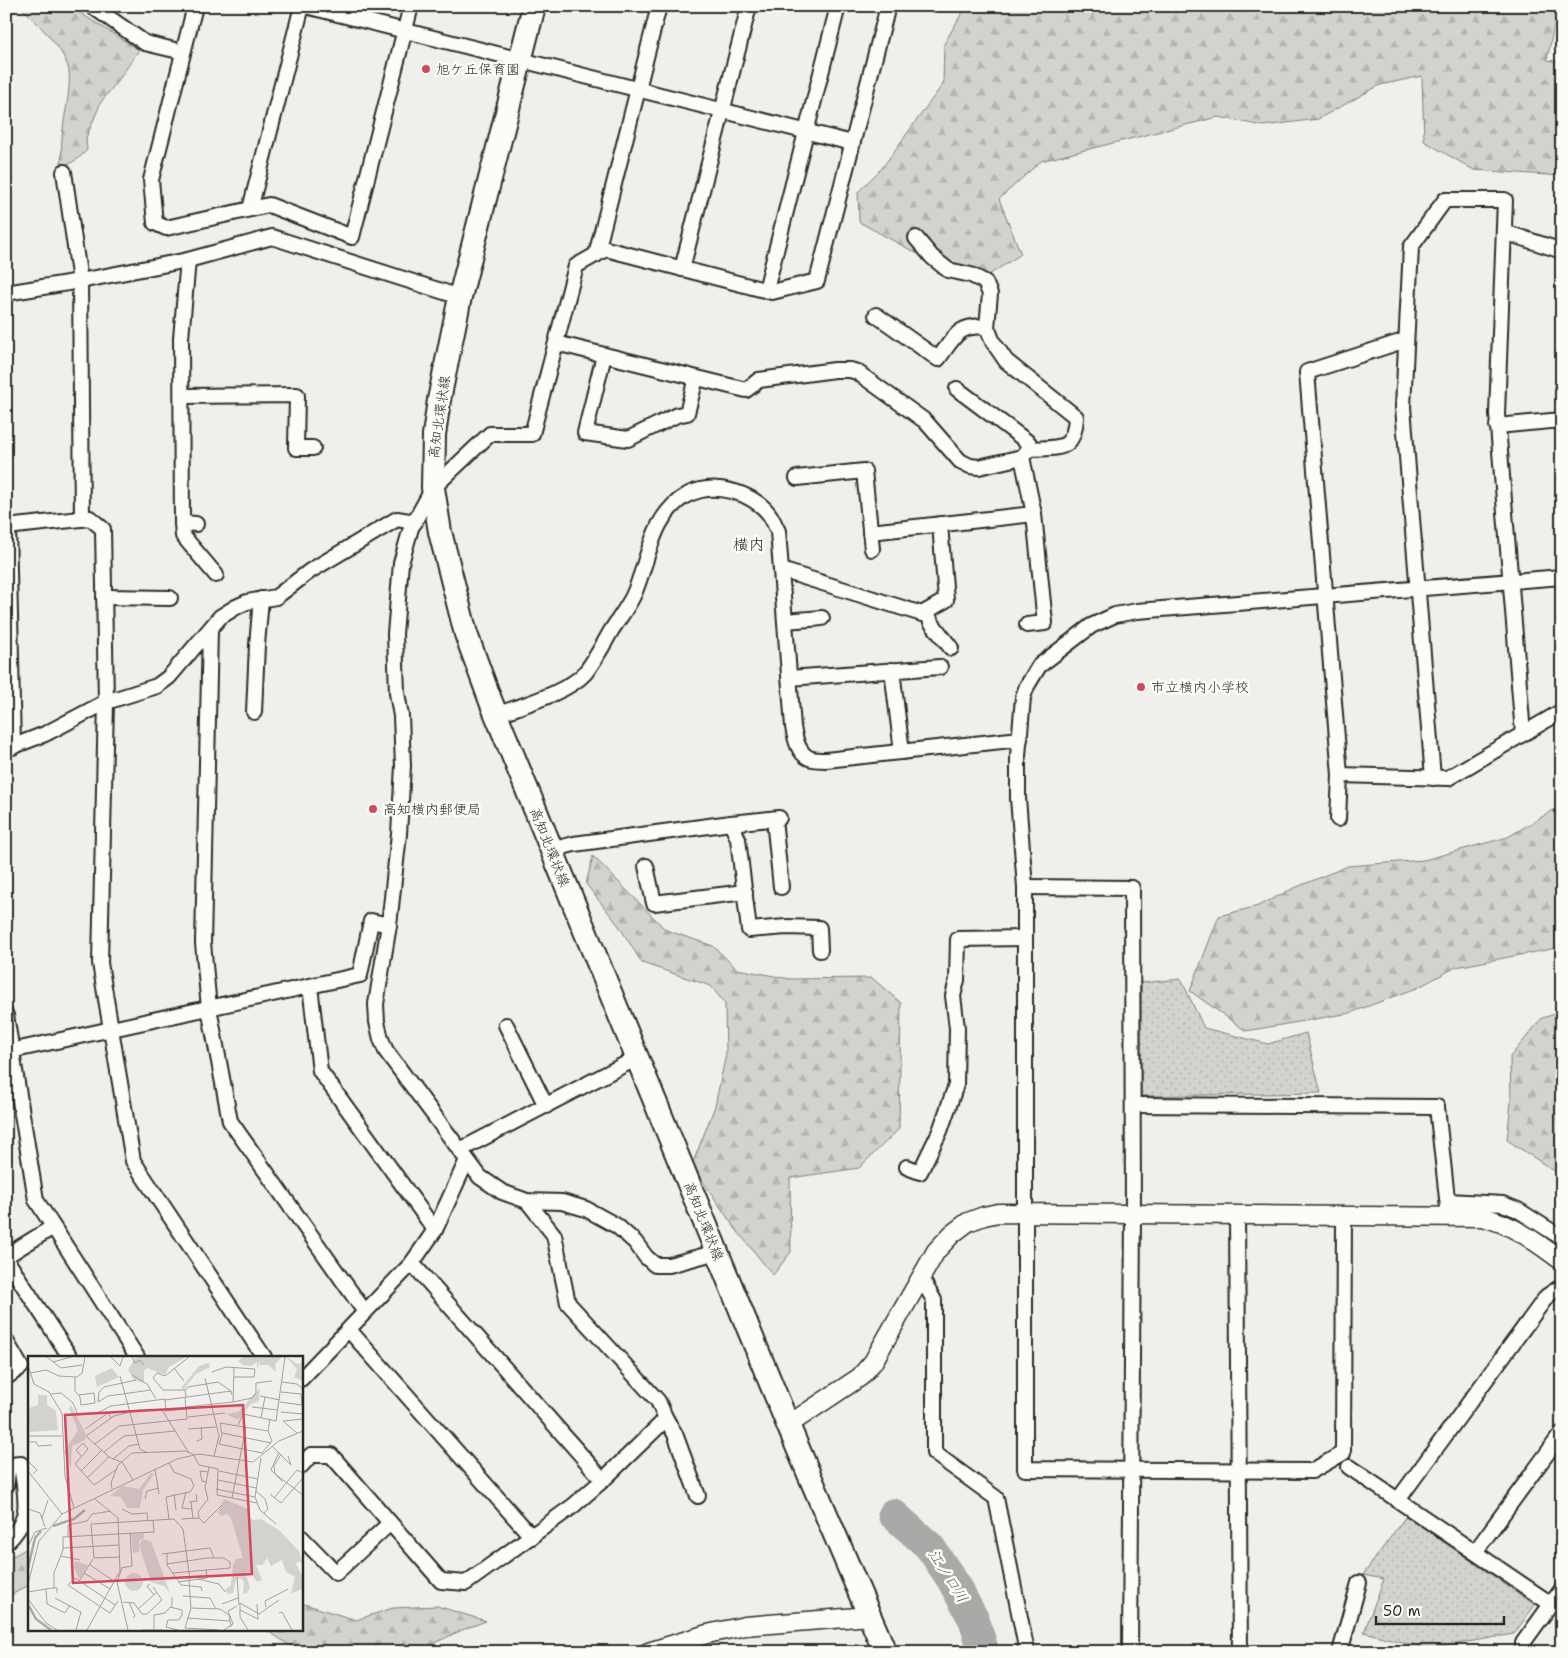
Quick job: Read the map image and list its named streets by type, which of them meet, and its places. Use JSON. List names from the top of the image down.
{
  "streets": {
    "main road": ["高知北環状線"]
  },
  "districts": ["横内"],
  "water": ["江ノ口川"],
  "places": ["旭ケ丘保育園", "市立横内小学校", "高知横内郵便局"],
  "scale_bar": "50 m"
}
